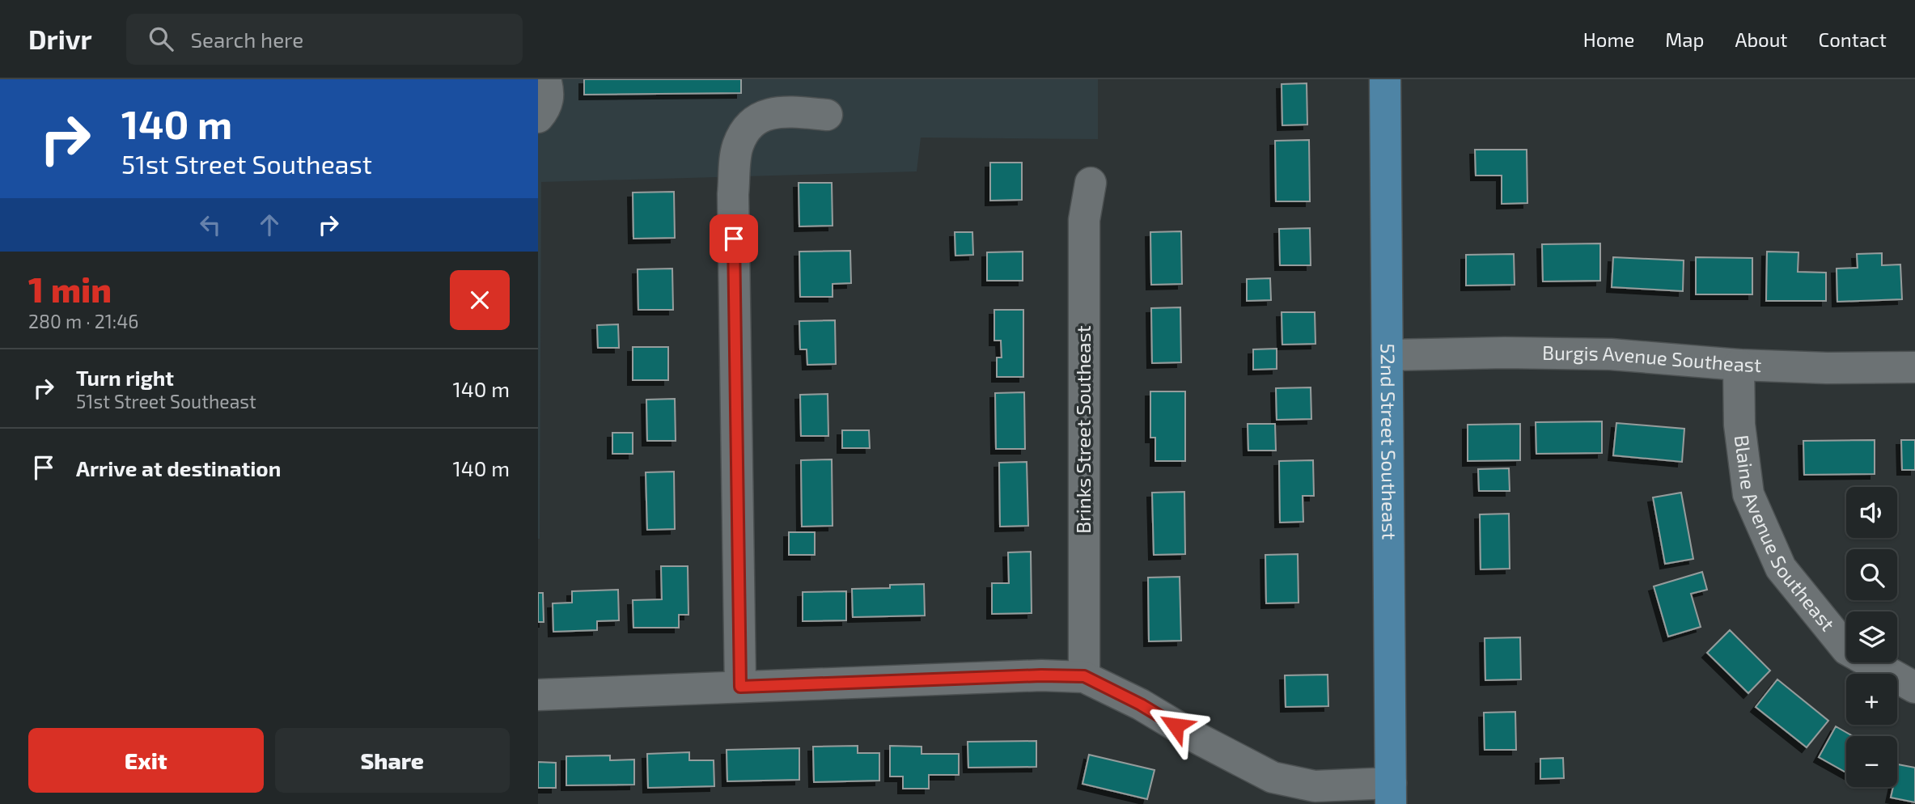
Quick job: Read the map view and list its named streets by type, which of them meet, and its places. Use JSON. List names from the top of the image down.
{
  "streets": {
    "main road": ["52nd Street Southeast"],
    "street": ["Burgis Avenue Southeast", "Brinks Street Southeast", "Blaine Avenue Southeast"]
  },
  "crossings": [
    ["Burgis Avenue Southeast", "52nd Street Southeast"],
    ["Burgis Avenue Southeast", "Blaine Avenue Southeast"]
  ],
  "page": {
    "header": "Drivr",
    "search": "Search here",
    "nav": [
      "Home",
      "Map",
      "About",
      "Contact"
    ],
    "turn": ["140 m", "51st Street Southeast"],
    "heading": ["1 min", "280 m · 21:46"],
    "list": [
      {
        "name": "Turn right",
        "note": "51st Street Southeast",
        "value": "140 m"
      },
      {
        "name": "Arrive at destination",
        "value": "140 m"
      }
    ],
    "map_buttons": ["+", "−"],
    "buttons": ["Exit", "Share"]
  }
}
